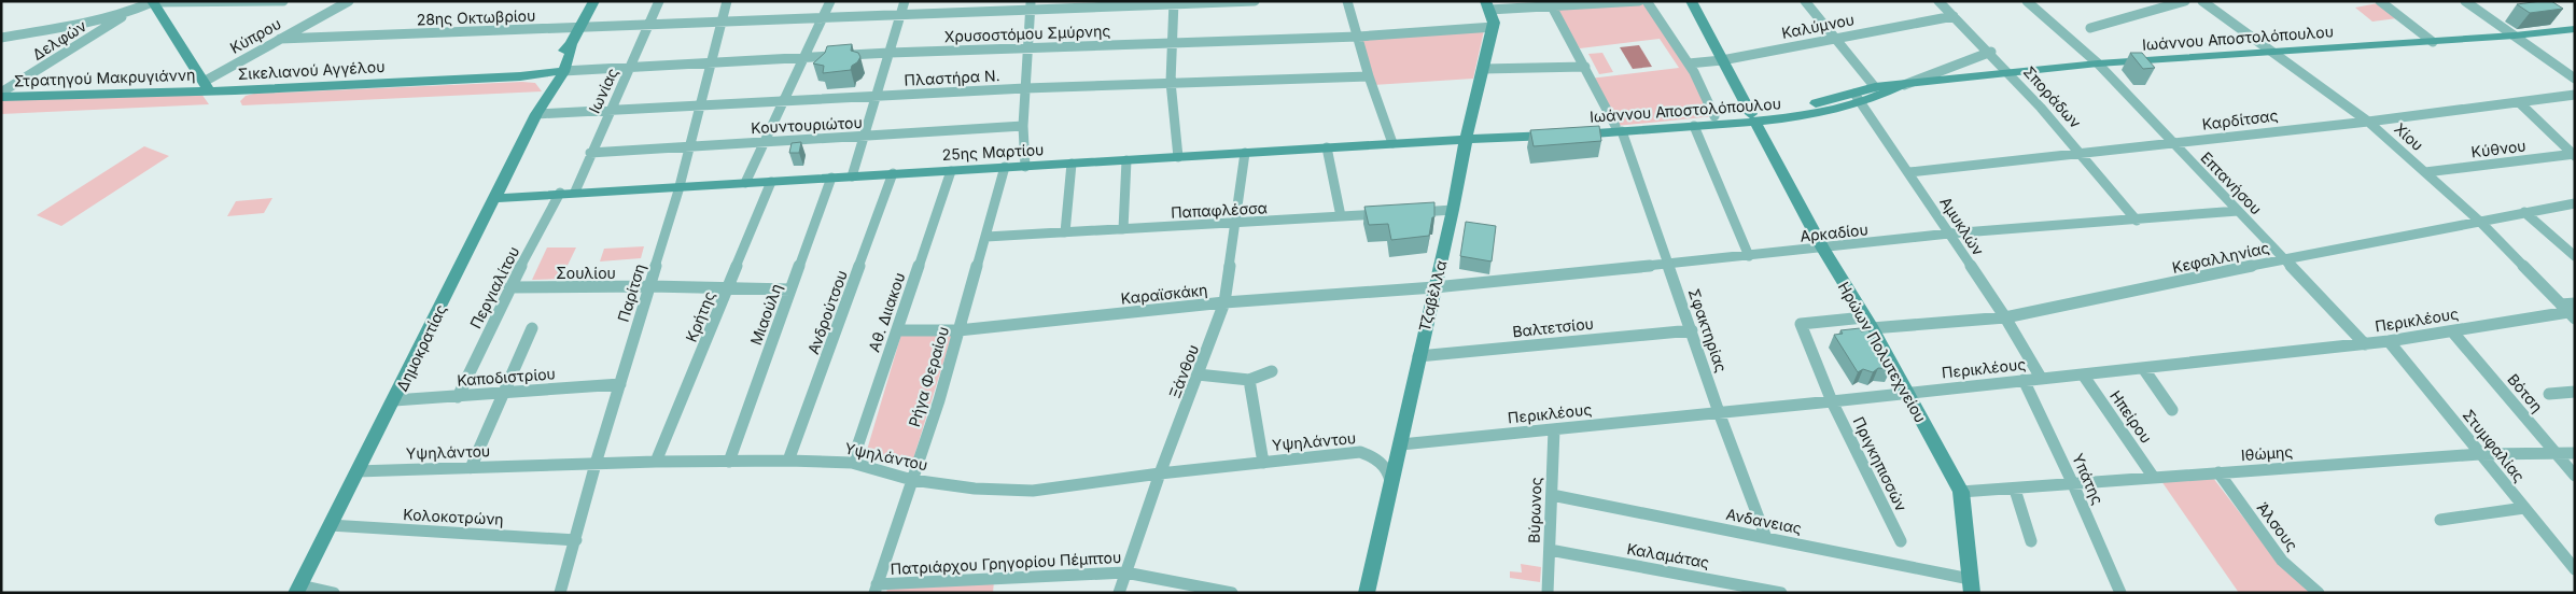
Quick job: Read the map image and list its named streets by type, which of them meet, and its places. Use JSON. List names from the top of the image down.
{
  "streets": {
    "street": [
      "28ης Οκτωβρίου",
      "Καλύμνου",
      "Χρυσοστόμου Σμύρνης",
      "Κύπρου",
      "Ιωάννου Αποστολόπουλου",
      "Δελφών",
      "Σικελιανού Αγγέλου",
      "Στρατηγού Μακρυγιάννη",
      "Πλαστήρα Ν.",
      "Ιωνίας",
      "Σποράδων",
      "Καρδίτσας",
      "Κουντουριώτου",
      "Χίου",
      "Κύθνου",
      "25ης Μαρτίου",
      "Επτανήσου",
      "Παπαφλέσσα",
      "Αμυκλών",
      "Αρκαδίου",
      "Κεφαλληνίας",
      "Σουλίου",
      "Περγιαλίτου",
      "Παρίτση",
      "Καραϊσκάκη",
      "Τζαβέλλα",
      "Ανδρούτσου",
      "Αθ. Διιακου",
      "Μιαούλη",
      "Κρήτης",
      "Περικλέους",
      "Βαλτετσίου",
      "Σφακτηρίας",
      "Δημοκρατίας",
      "Ηρώων Πολυτεχνείου",
      "Ξάνθου",
      "Καποδιστρίου",
      "Ρήγα Φεραίου",
      "Βότση",
      "Ηπείρου",
      "Υψηλάντου",
      "Στυμφαλίας",
      "Ιθώμης",
      "Πριγκηπισσών",
      "Υπάτης",
      "Βύρωνος",
      "Κολοκοτρώνη",
      "Ανδανειας",
      "Άλσους",
      "Καλαμάτας",
      "Πατριάρχου Γρηγορίου Πέμπτου"
    ]
  },
  "crossings": [
    ["28ης Οκτωβρίου", "Κύπρου"],
    ["28ης Οκτωβρίου", "Ιωνίας"],
    ["28ης Οκτωβρίου", "Παρίτση"],
    ["28ης Οκτωβρίου", "Δημοκρατίας"],
    ["Καλύμνου", "Σποράδων"],
    ["Καλύμνου", "Ηρώων Πολυτεχνείου"],
    ["Χρυσοστόμου Σμύρνης", "Σικελιανού Αγγέλου"],
    ["Χρυσοστόμου Σμύρνης", "Ιωνίας"],
    ["Χρυσοστόμου Σμύρνης", "Παρίτση"],
    ["Χρυσοστόμου Σμύρνης", "Τζαβέλλα"],
    ["Χρυσοστόμου Σμύρνης", "Δημοκρατίας"],
    ["Κύπρου", "Σικελιανού Αγγέλου"],
    ["Κύπρου", "Στρατηγού Μακρυγιάννη"],
    ["Ιωάννου Αποστολόπουλου", "Σποράδων"],
    ["Ιωάννου Αποστολόπουλου", "Χίου"],
    ["Ιωάννου Αποστολόπουλου", "25ης Μαρτίου"],
    ["Ιωάννου Αποστολόπουλου", "Επτανήσου"],
    ["Ιωάννου Αποστολόπουλου", "Αμυκλών"],
    ["Ιωάννου Αποστολόπουλου", "Τζαβέλλα"],
    ["Ιωάννου Αποστολόπουλου", "Σφακτηρίας"],
    ["Ιωάννου Αποστολόπουλου", "Ηρώων Πολυτεχνείου"],
    ["Δελφών", "Στρατηγού Μακρυγιάννη"],
    ["Σικελιανού Αγγέλου", "Στρατηγού Μακρυγιάννη"],
    ["Σικελιανού Αγγέλου", "Δημοκρατίας"],
    ["Πλαστήρα Ν.", "Ιωνίας"],
    ["Πλαστήρα Ν.", "Παρίτση"],
    ["Πλαστήρα Ν.", "Δημοκρατίας"],
    ["Ιωνίας", "Κουντουριώτου"],
    ["Ιωνίας", "25ης Μαρτίου"],
    ["Σποράδων", "Καρδίτσας"],
    ["Σποράδων", "Αρκαδίου"],
    ["Καρδίτσας", "Χίου"],
    ["Καρδίτσας", "Επτανήσου"],
    ["Καρδίτσας", "Αμυκλών"],
    ["Κουντουριώτου", "Παρίτση"],
    ["Χίου", "Κύθνου"],
    ["Χίου", "Κεφαλληνίας"],
    ["Χίου", "Περικλέους"],
    ["25ης Μαρτίου", "Περγιαλίτου"],
    ["25ης Μαρτίου", "Παρίτση"],
    ["25ης Μαρτίου", "Τζαβέλλα"],
    ["25ης Μαρτίου", "Ανδρούτσου"],
    ["25ης Μαρτίου", "Αθ. Διιακου"],
    ["25ης Μαρτίου", "Μιαούλη"],
    ["25ης Μαρτίου", "Κρήτης"],
    ["25ης Μαρτίου", "Δημοκρατίας"],
    ["25ης Μαρτίου", "Ξάνθου"],
    ["25ης Μαρτίου", "Ρήγα Φεραίου"],
    ["Επτανήσου", "Αρκαδίου"],
    ["Επτανήσου", "Κεφαλληνίας"],
    ["Επτανήσου", "Περικλέους"],
    ["Παπαφλέσσα", "Ξάνθου"],
    ["Παπαφλέσσα", "Ρήγα Φεραίου"],
    ["Αμυκλών", "Αρκαδίου"],
    ["Αμυκλών", "Κεφαλληνίας"],
    ["Αμυκλών", "Περικλέους"],
    ["Αρκαδίου", "Καραϊσκάκη"],
    ["Αρκαδίου", "Τζαβέλλα"],
    ["Αρκαδίου", "Σφακτηρίας"],
    ["Αρκαδίου", "Ηρώων Πολυτεχνείου"],
    ["Κεφαλληνίας", "Ηρώων Πολυτεχνείου"],
    ["Κεφαλληνίας", "Πριγκηπισσών"],
    ["Σουλίου", "Περγιαλίτου"],
    ["Σουλίου", "Παρίτση"],
    ["Σουλίου", "Μιαούλη"],
    ["Σουλίου", "Κρήτης"],
    ["Περγιαλίτου", "Καποδιστρίου"],
    ["Παρίτση", "Καποδιστρίου"],
    ["Παρίτση", "Υψηλάντου"],
    ["Παρίτση", "Κολοκοτρώνη"],
    ["Καραϊσκάκη", "Τζαβέλλα"],
    ["Καραϊσκάκη", "Αθ. Διιακου"],
    ["Καραϊσκάκη", "Ξάνθου"],
    ["Καραϊσκάκη", "Ρήγα Φεραίου"],
    ["Τζαβέλλα", "Περικλέους"],
    ["Τζαβέλλα", "Βαλτετσίου"],
    ["Τζαβέλλα", "Υψηλάντου"],
    ["Ανδρούτσου", "Υψηλάντου"],
    ["Αθ. Διιακου", "Υψηλάντου"],
    ["Μιαούλη", "Υψηλάντου"],
    ["Κρήτης", "Υψηλάντου"],
    ["Περικλέους", "Σφακτηρίας"],
    ["Περικλέους", "Ηρώων Πολυτεχνείου"],
    ["Περικλέους", "Βότση"],
    ["Περικλέους", "Ηπείρου"],
    ["Περικλέους", "Στυμφαλίας"],
    ["Περικλέους", "Πριγκηπισσών"],
    ["Περικλέους", "Υπάτης"],
    ["Περικλέους", "Βύρωνος"],
    ["Βαλτετσίου", "Σφακτηρίας"],
    ["Σφακτηρίας", "Ανδανειας"],
    ["Δημοκρατίας", "Καποδιστρίου"],
    ["Δημοκρατίας", "Υψηλάντου"],
    ["Δημοκρατίας", "Κολοκοτρώνη"],
    ["Ηρώων Πολυτεχνείου", "Ιθώμης"],
    ["Ηρώων Πολυτεχνείου", "Πριγκηπισσών"],
    ["Ηρώων Πολυτεχνείου", "Ανδανειας"],
    ["Ξάνθου", "Υψηλάντου"],
    ["Ξάνθου", "Πατριάρχου Γρηγορίου Πέμπτου"],
    ["Ρήγα Φεραίου", "Υψηλάντου"],
    ["Ρήγα Φεραίου", "Πατριάρχου Γρηγορίου Πέμπτου"],
    ["Βότση", "Ιθώμης"],
    ["Ηπείρου", "Ιθώμης"],
    ["Στυμφαλίας", "Ιθώμης"],
    ["Ιθώμης", "Υπάτης"],
    ["Ιθώμης", "Άλσους"],
    ["Βύρωνος", "Ανδανειας"],
    ["Βύρωνος", "Καλαμάτας"]
  ]
}
